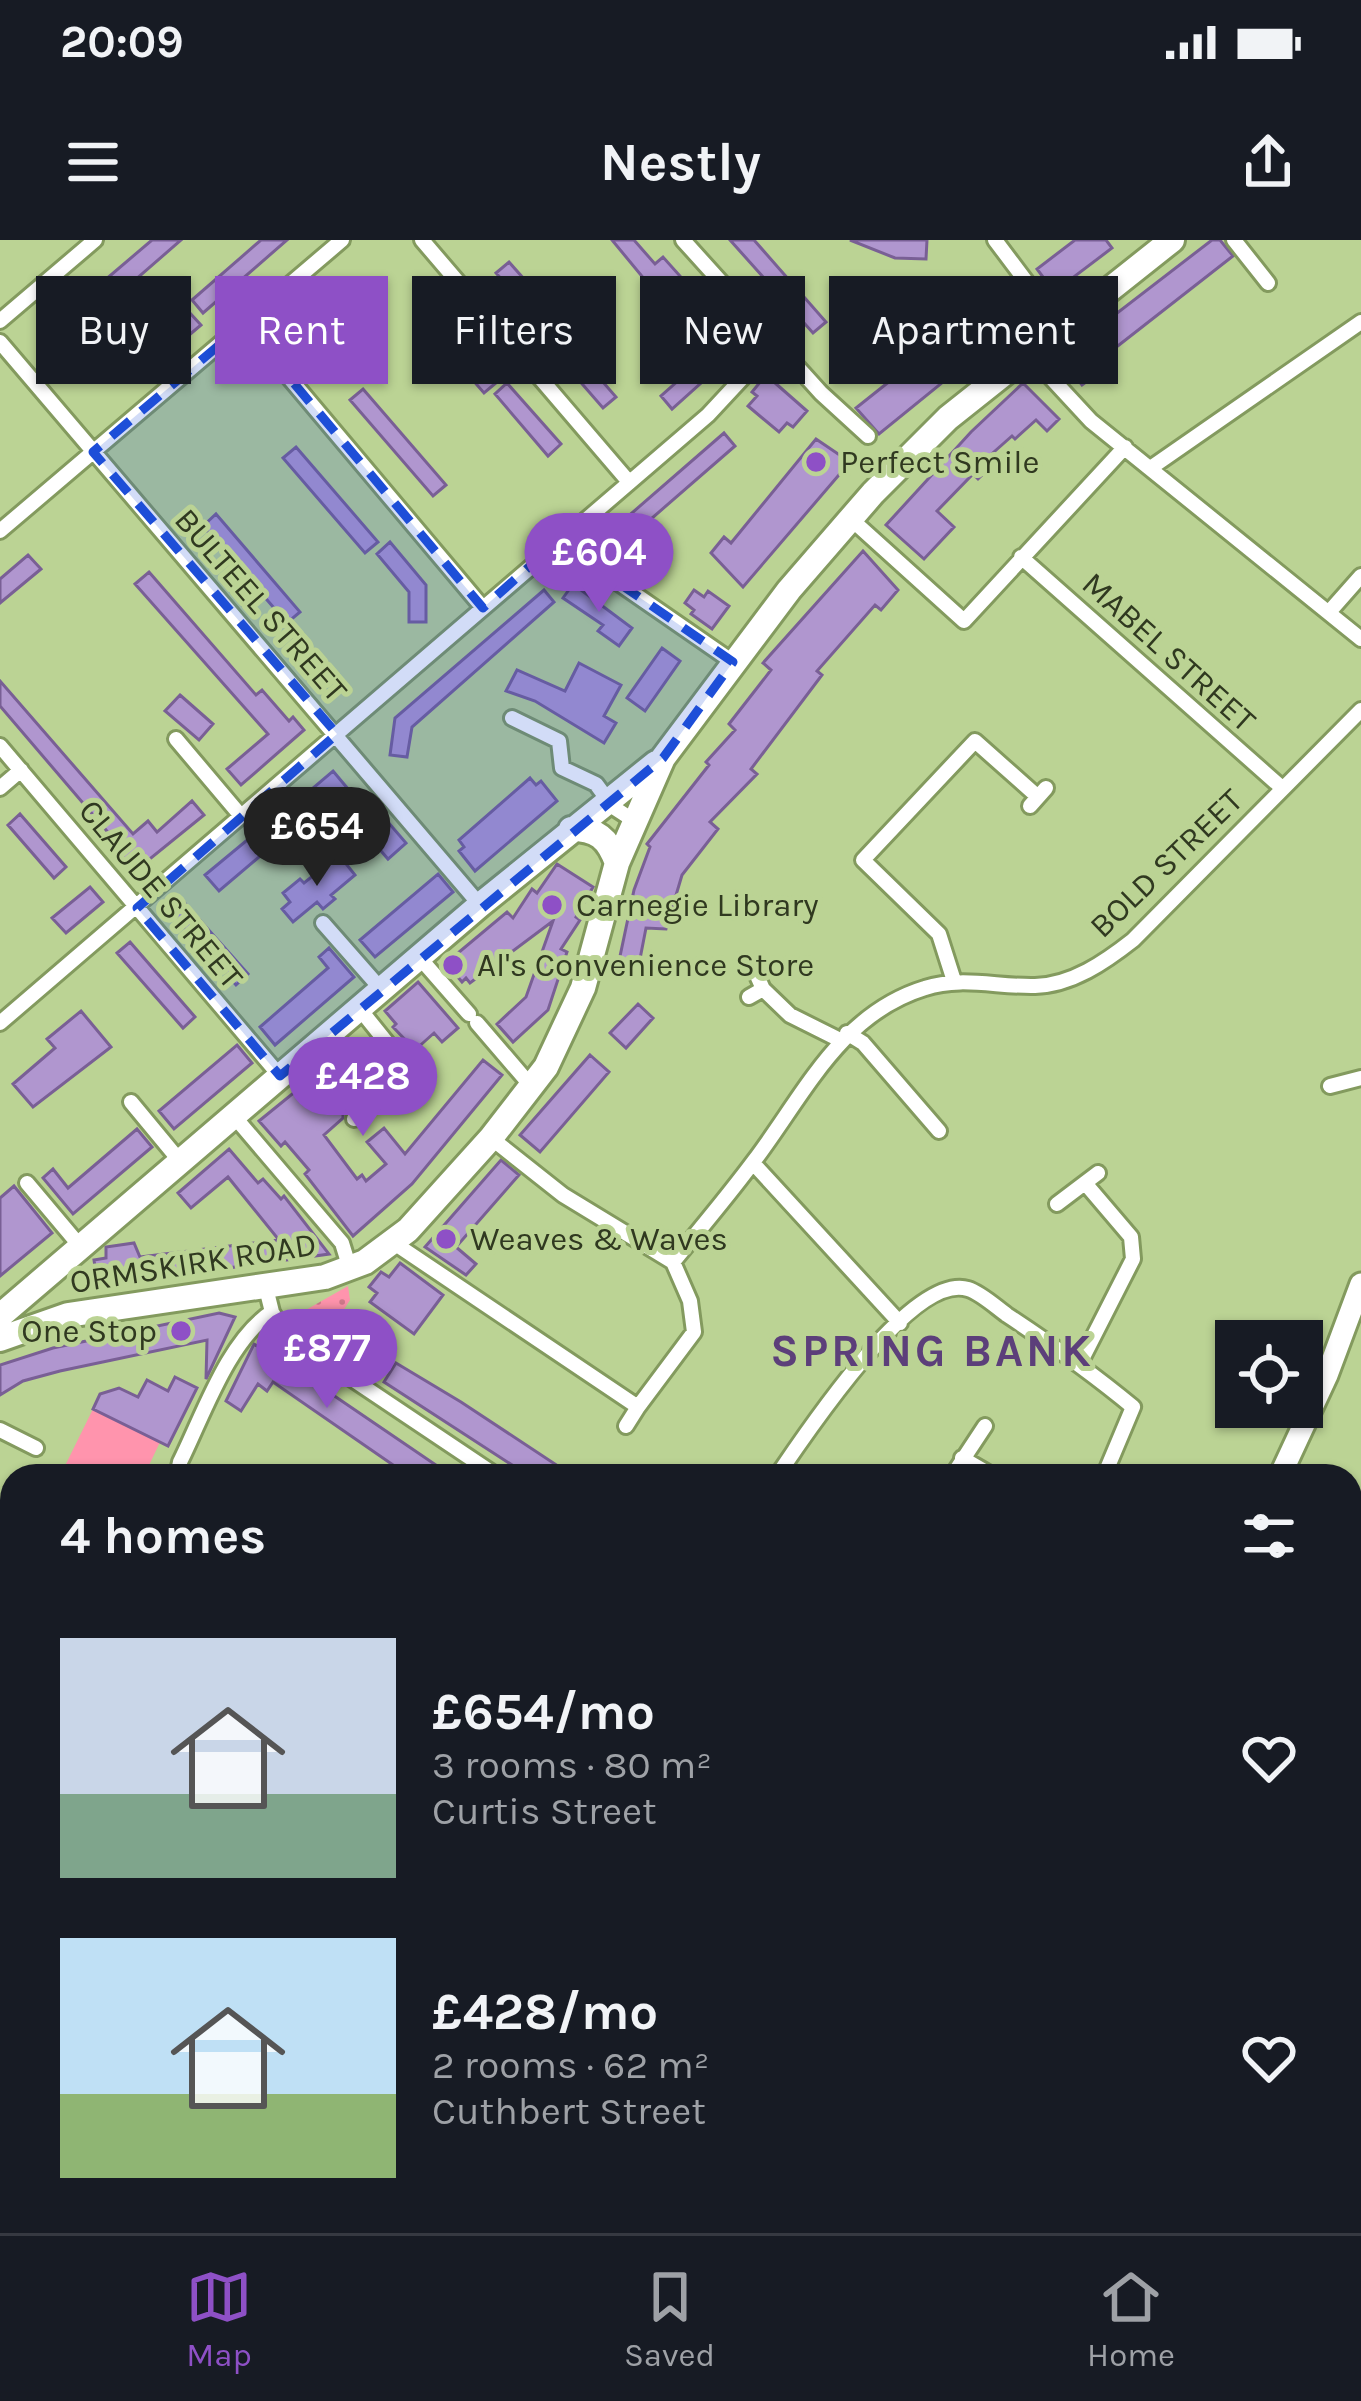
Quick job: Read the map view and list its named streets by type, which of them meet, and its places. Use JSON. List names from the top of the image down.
{
  "streets": {
    "highway": ["ORMSKIRK ROAD"],
    "street": [
      "BULTEEL STREET",
      "MABEL STREET",
      "BOLD STREET",
      "CLAUDE STREET"
    ]
  },
  "crossings": [
    ["MABEL STREET", "BOLD STREET"]
  ],
  "districts": ["SPRING BANK"],
  "places": [
    "Perfect Smile",
    "Carnegie Library",
    "Al's Convenience Store",
    "Weaves & Waves",
    "One Stop"
  ],
  "page": {
    "status": "20:09",
    "header": "Nestly",
    "chip": [
      "Buy",
      "Rent",
      "Filters",
      "New",
      "Apartment"
    ],
    "price": [
      "£604",
      "£654",
      "£428",
      "£877"
    ],
    "heading": "4 homes",
    "list": [
      {
        "name": "£654/mo",
        "note": "3 rooms · 80 m² · Curtis Street"
      },
      {
        "name": "£428/mo",
        "note": "2 rooms · 62 m² · Cuthbert Street"
      }
    ],
    "tabs": ["Map", "Saved", "Home"]
  }
}
